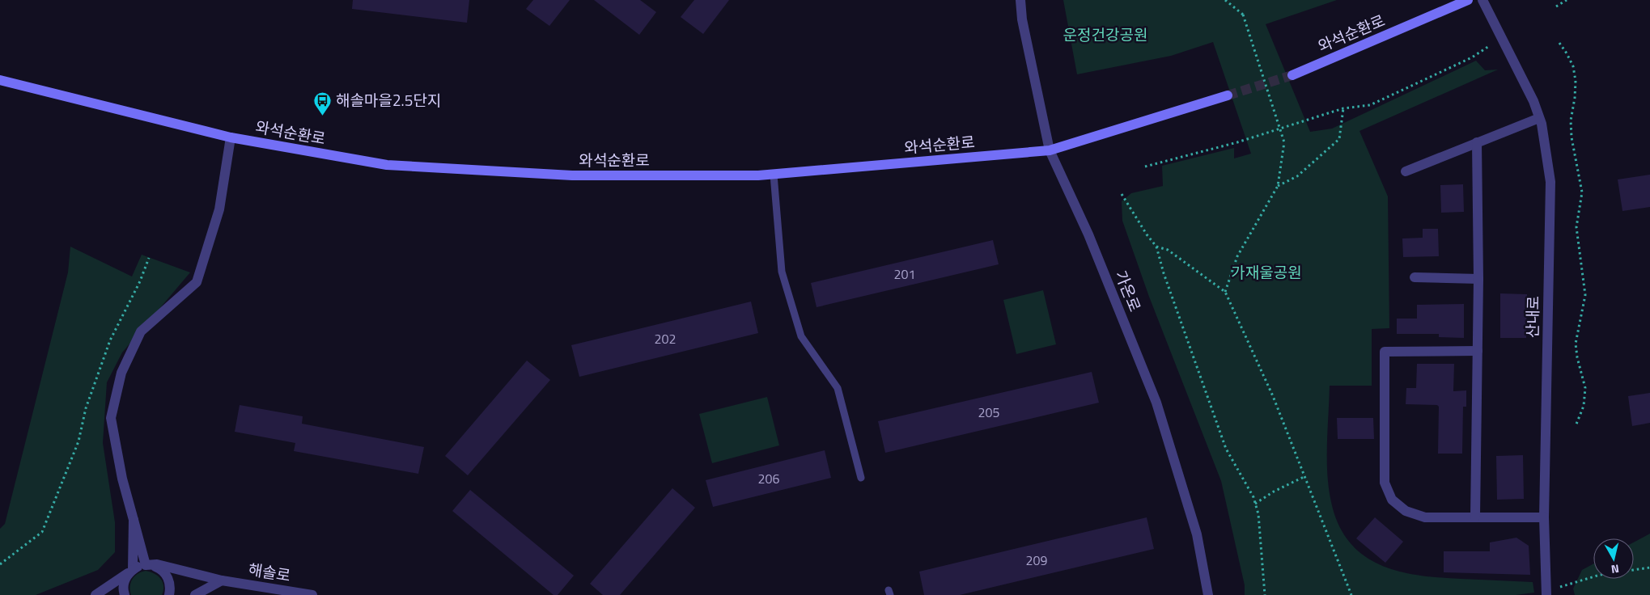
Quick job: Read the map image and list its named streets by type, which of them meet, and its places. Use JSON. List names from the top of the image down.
{
  "streets": {
    "street": [
      "와석순환로",
      "가온로",
      "산내로",
      "해솔로"
    ]
  },
  "crossings": [
    ["와석순환로", "가온로"]
  ],
  "parks": ["운정건강공원", "가재울공원"],
  "places": {
    "bus stop": ["해솔마을2.5단지"]
  },
  "house_numbers": [
    "201",
    "202",
    "205",
    "206",
    "209"
  ],
  "north": "bottom"
}
